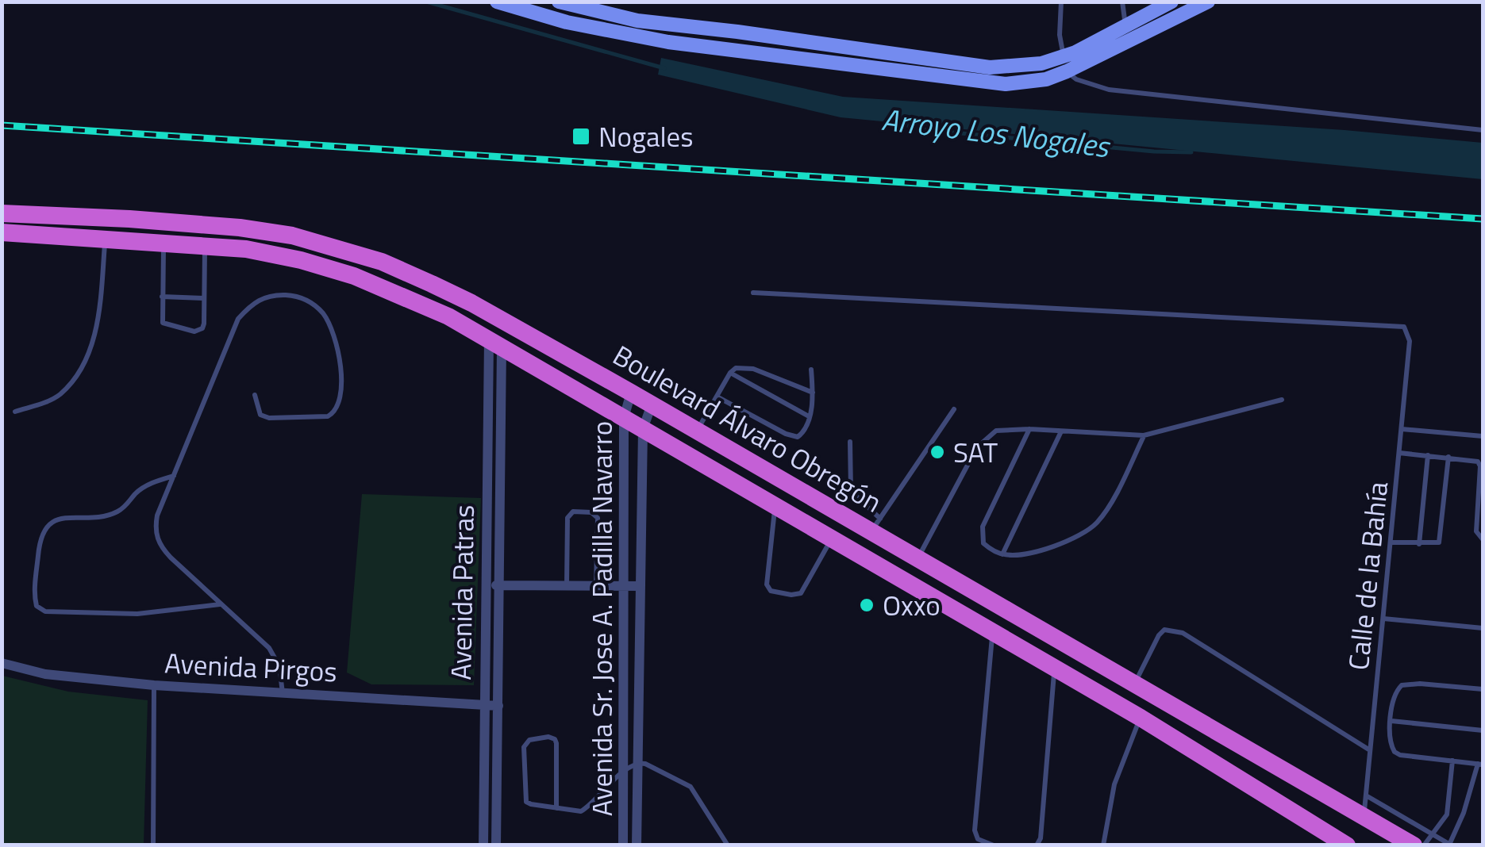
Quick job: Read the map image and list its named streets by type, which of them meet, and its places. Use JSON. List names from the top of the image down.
{
  "streets": {
    "highway": ["Boulevard Álvaro Obregón"],
    "street": ["Avenida Patras", "Avenida Sr. Jose A. Padilla Navarro", "Avenida Pirgos"],
    "lane": ["Calle de la Bahía"]
  },
  "crossings": [
    ["Boulevard Álvaro Obregón", "Calle de la Bahía"],
    ["Boulevard Álvaro Obregón", "Avenida Patras"],
    ["Boulevard Álvaro Obregón", "Avenida Sr. Jose A. Padilla Navarro"],
    ["Avenida Patras", "Avenida Pirgos"]
  ],
  "water": ["Arroyo Los Nogales"],
  "places": {
    "transit": ["Nogales"],
    "other": ["SAT", "Oxxo"]
  }
}
